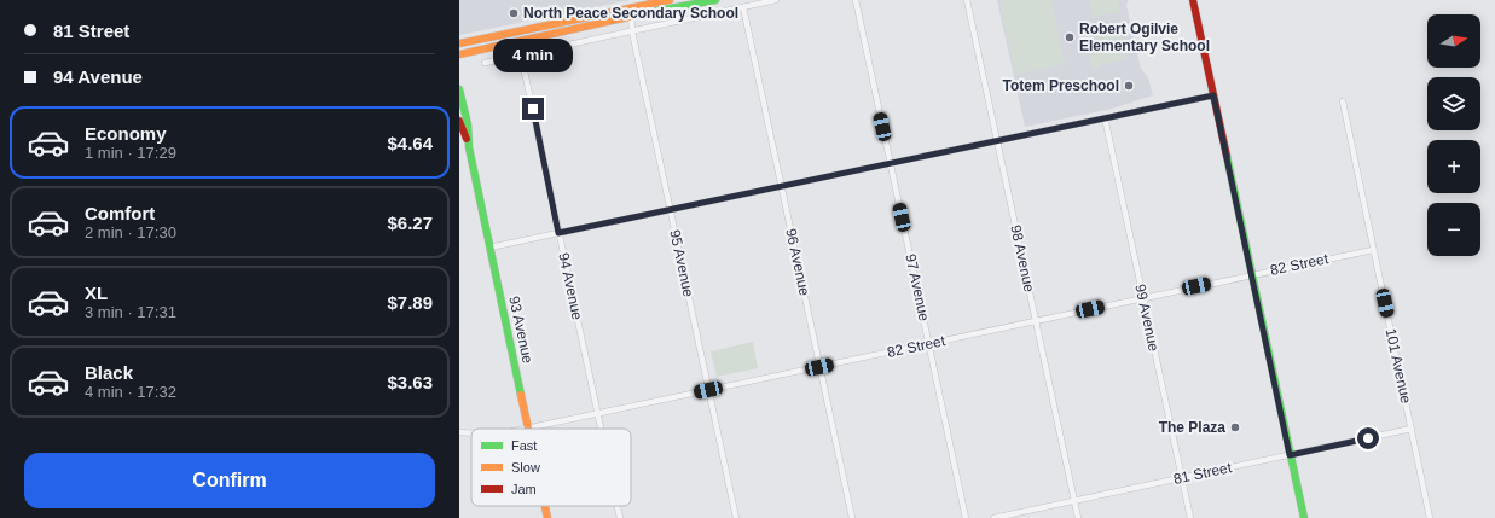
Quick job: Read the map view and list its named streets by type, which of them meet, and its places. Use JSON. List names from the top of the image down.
{
  "streets": {
    "main road": ["93 Avenue"],
    "street": [
      "98 Avenue",
      "96 Avenue",
      "95 Avenue",
      "82 Street",
      "94 Avenue",
      "97 Avenue",
      "99 Avenue",
      "101 Avenue",
      "81 Street"
    ]
  },
  "crossings": [
    ["98 Avenue", "82 Street"],
    ["98 Avenue", "81 Street"],
    ["96 Avenue", "82 Street"],
    ["95 Avenue", "82 Street"],
    ["82 Street", "94 Avenue"],
    ["82 Street", "97 Avenue"],
    ["82 Street", "99 Avenue"],
    ["82 Street", "93 Avenue"],
    ["82 Street", "101 Avenue"],
    ["99 Avenue", "81 Street"],
    ["101 Avenue", "81 Street"]
  ],
  "places": [
    "North Peace Secondary School",
    "Robert Ogilvie Elementary School",
    "Totem Preschool",
    "The Plaza"
  ],
  "legend": ["Fast", "Slow", "Jam"],
  "north": "right",
  "page": {
    "banner": ["81 Street", "94 Avenue"],
    "map_buttons": ["+", "−"],
    "bubble": "4 min",
    "list": [
      {
        "name": "Economy",
        "note": "1 min · 17:29",
        "value": "$4.64"
      },
      {
        "name": "Comfort",
        "note": "2 min · 17:30",
        "value": "$6.27"
      },
      {
        "name": "XL",
        "note": "3 min · 17:31",
        "value": "$7.89"
      },
      {
        "name": "Black",
        "note": "4 min · 17:32",
        "value": "$3.63"
      }
    ],
    "buttons": "Confirm"
  }
}
